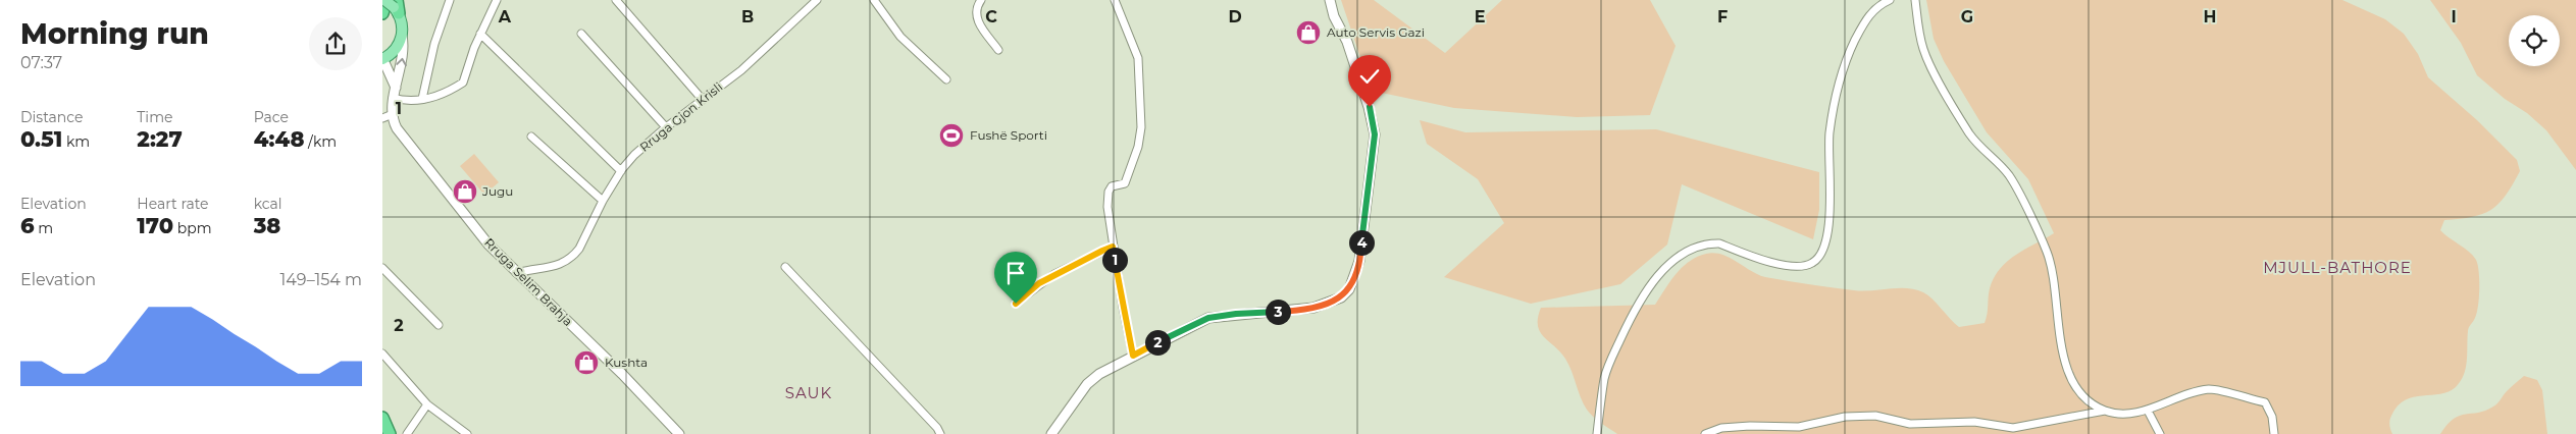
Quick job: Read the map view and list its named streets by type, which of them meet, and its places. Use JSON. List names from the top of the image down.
{
  "streets": {
    "street": ["Rruga Gjon Krisli", "Rruga Selim Brahja"]
  },
  "crossings": [
    ["Rruga Gjon Krisli", "Rruga Selim Brahja"]
  ],
  "districts": ["MJULL-BATHORE", "SAUK"],
  "places": {
    "shop": ["Auto Servis Gazi", "Jugu", "Kushta"],
    "sports": ["Fushë Sporti"]
  },
  "page": {
    "heading": ["Morning run", "07:37"],
    "stats": [
      ["Distance", "0.51 km"],
      ["Time", "2:27"],
      ["Pace", "4:48 /km"],
      ["Elevation", "6 m"],
      ["Heart rate", "170 bpm"],
      ["kcal", "38"]
    ],
    "pins": [
      "4",
      "1",
      "3",
      "2"
    ],
    "chart": ["Elevation", "149–154 m"]
  },
  "grid": {
    "columns": [
      "A",
      "B",
      "C",
      "D",
      "E",
      "F",
      "G",
      "H",
      "I"
    ],
    "rows": ["1", "2"]
  }
}
